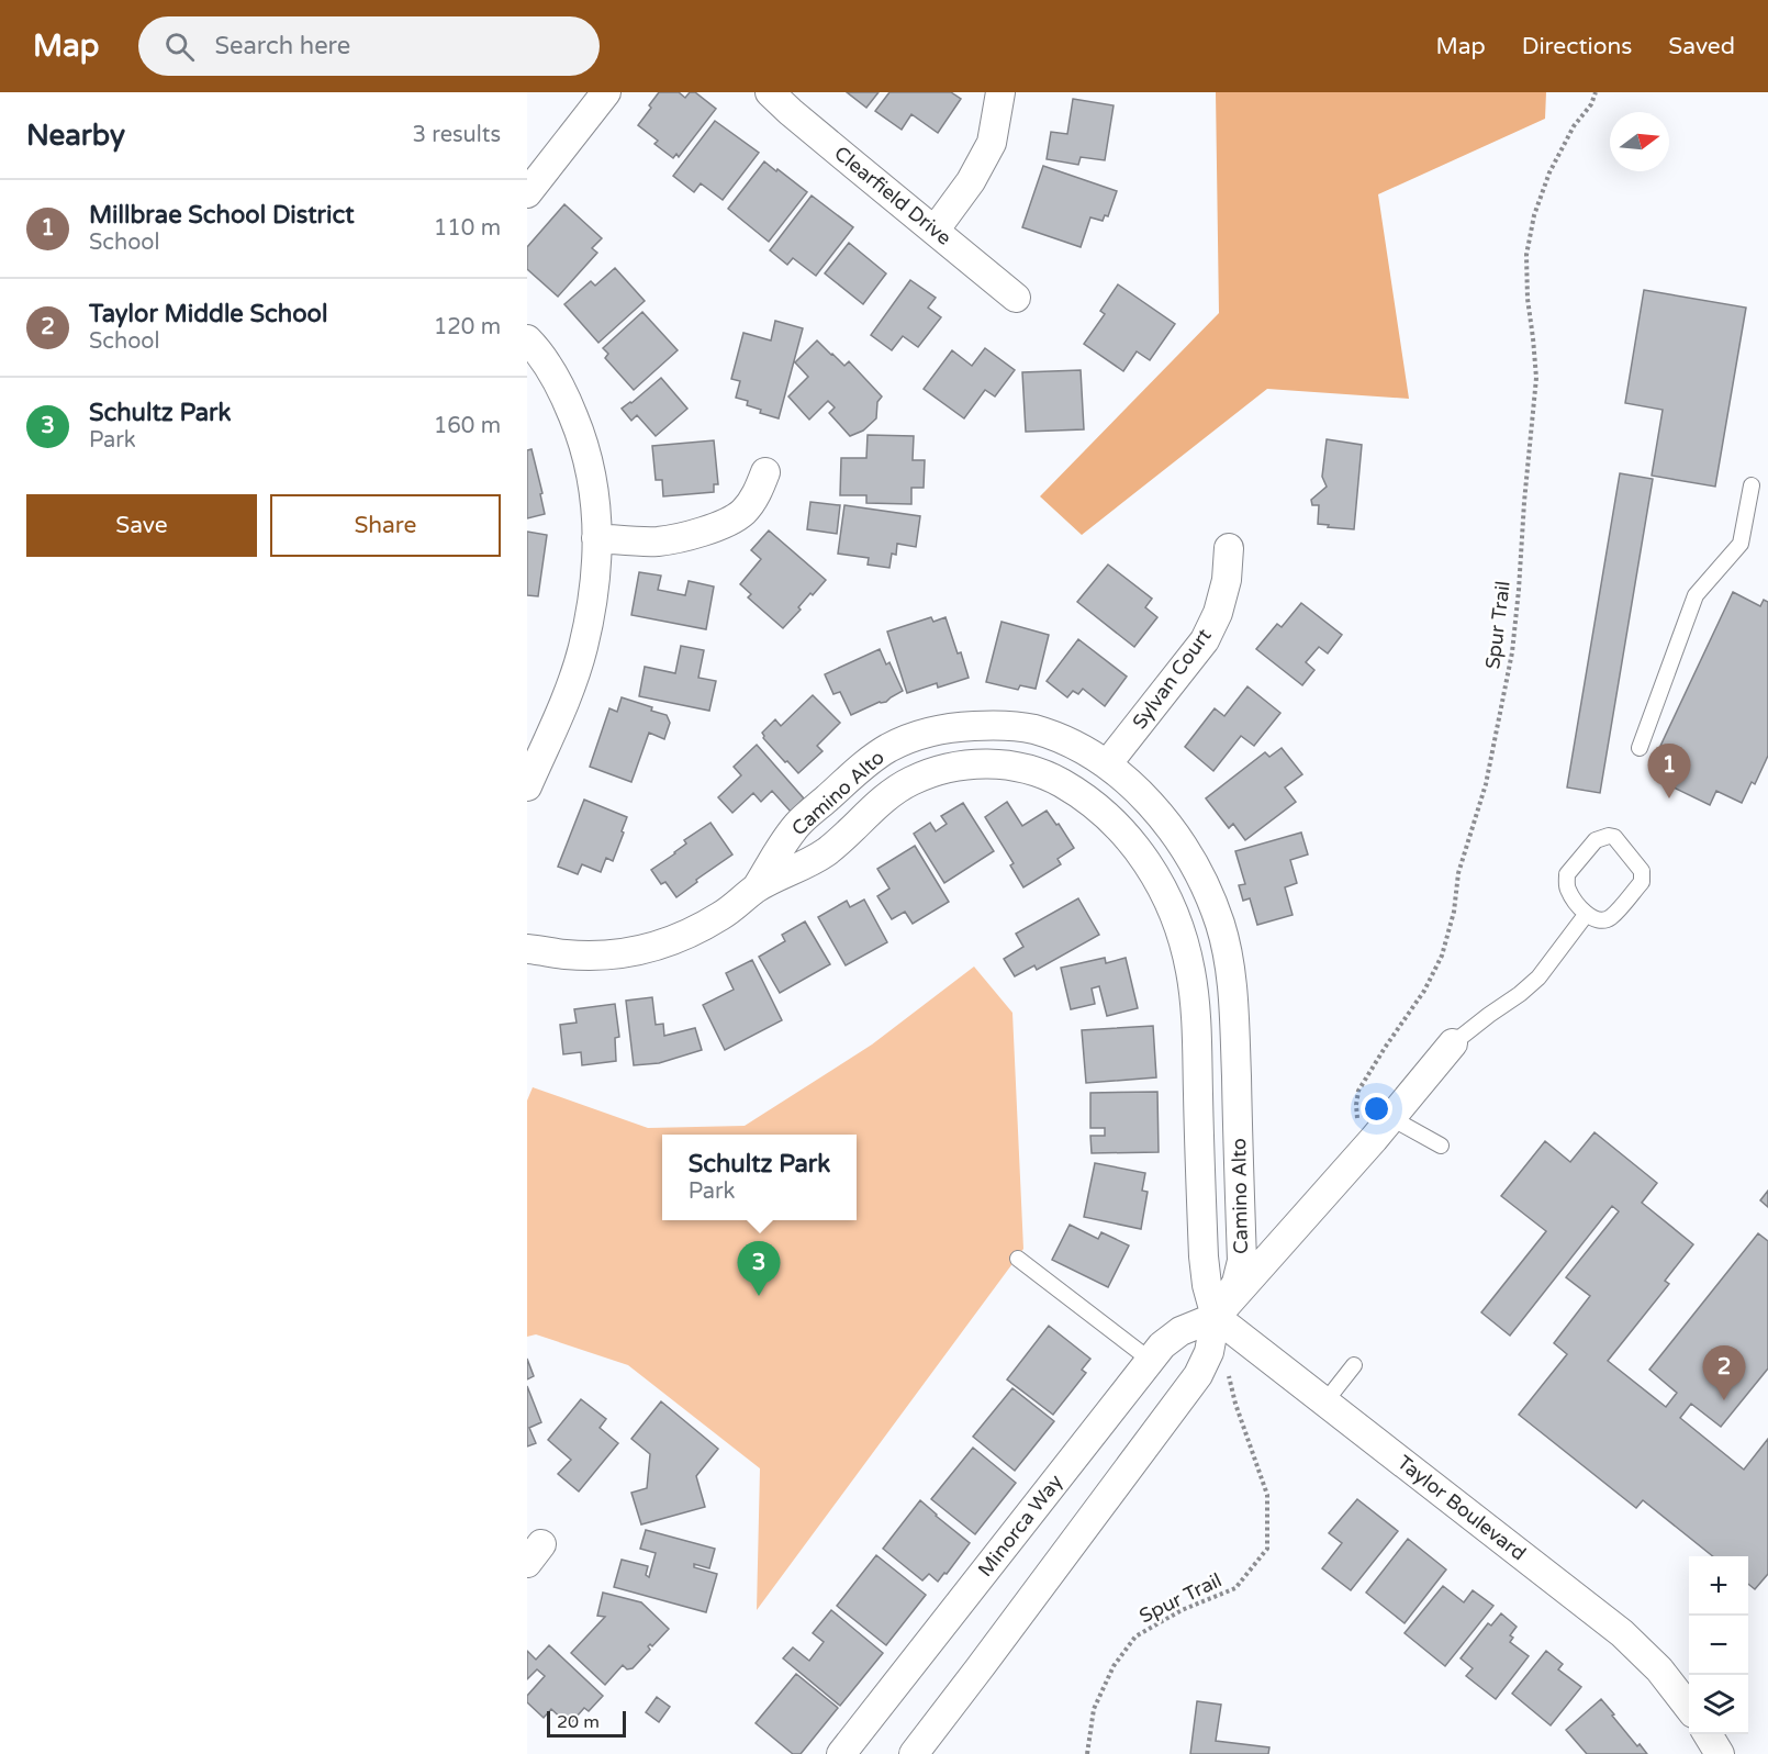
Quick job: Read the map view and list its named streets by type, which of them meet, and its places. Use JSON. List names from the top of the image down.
{
  "streets": {
    "street": [
      "Clearfield Drive",
      "Sylvan Court",
      "Camino Alto",
      "Taylor Boulevard",
      "Minorca Way"
    ],
    "path": ["Spur Trail"]
  },
  "crossings": [
    ["Spur Trail", "Minorca Way"],
    ["Sylvan Court", "Camino Alto"],
    ["Camino Alto", "Taylor Boulevard"],
    ["Camino Alto", "Minorca Way"],
    ["Taylor Boulevard", "Minorca Way"]
  ],
  "scale_bar": "20 m",
  "north": "right",
  "page": {
    "header": "Map",
    "search": "Search here",
    "nav": ["Map", "Directions", "Saved"],
    "heading": ["Nearby", "3 results"],
    "list": [
      {
        "mark": "1",
        "name": "Millbrae School District",
        "note": "School",
        "value": "110 m"
      },
      {
        "mark": "2",
        "name": "Taylor Middle School",
        "note": "School",
        "value": "120 m"
      },
      {
        "mark": "3",
        "name": "Schultz Park",
        "note": "Park",
        "value": "160 m"
      }
    ],
    "buttons": ["Save", "Share"],
    "pins": ["1", "3", "2"],
    "popup": ["Schultz Park", "Park"],
    "map_buttons": ["+", "−"],
    "scale": "20 m"
  }
}
